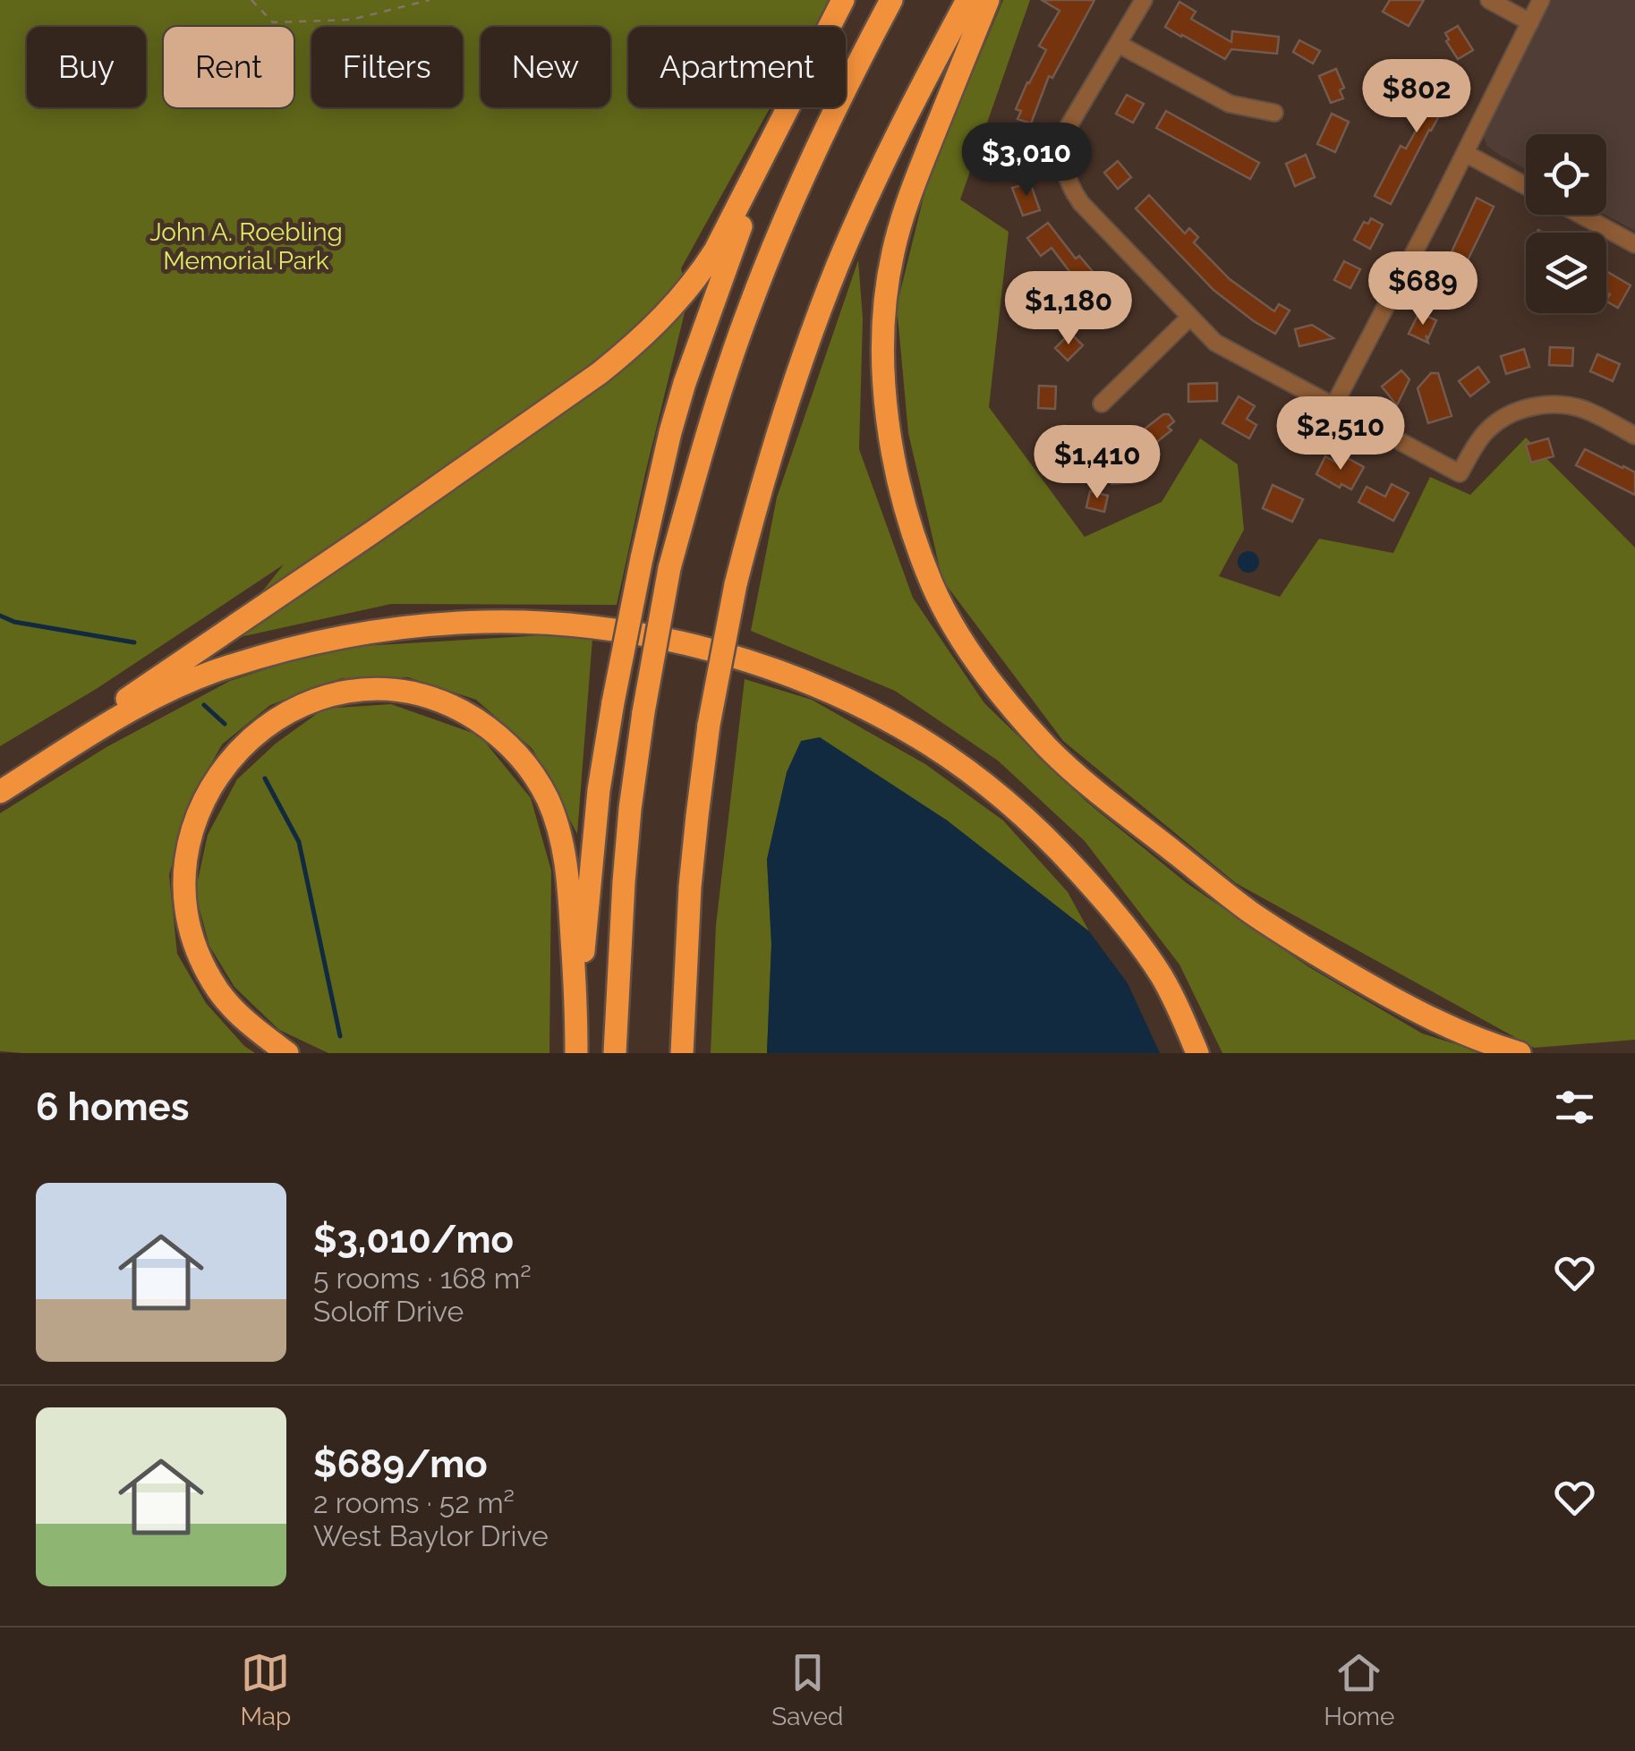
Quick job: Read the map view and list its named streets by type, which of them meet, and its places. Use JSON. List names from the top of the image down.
{
  "parks": ["John A. Roebling Memorial Park"],
  "page": {
    "chip": [
      "Buy",
      "Rent",
      "Filters",
      "New",
      "Apartment"
    ],
    "price": [
      "$802",
      "$3,010",
      "$689",
      "$1,180",
      "$2,510",
      "$1,410"
    ],
    "heading": "6 homes",
    "list": [
      {
        "name": "$3,010/mo",
        "note": "5 rooms · 168 m² · Soloff Drive"
      },
      {
        "name": "$689/mo",
        "note": "2 rooms · 52 m² · West Baylor Drive"
      }
    ],
    "tabs": ["Map", "Saved", "Home"]
  }
}
